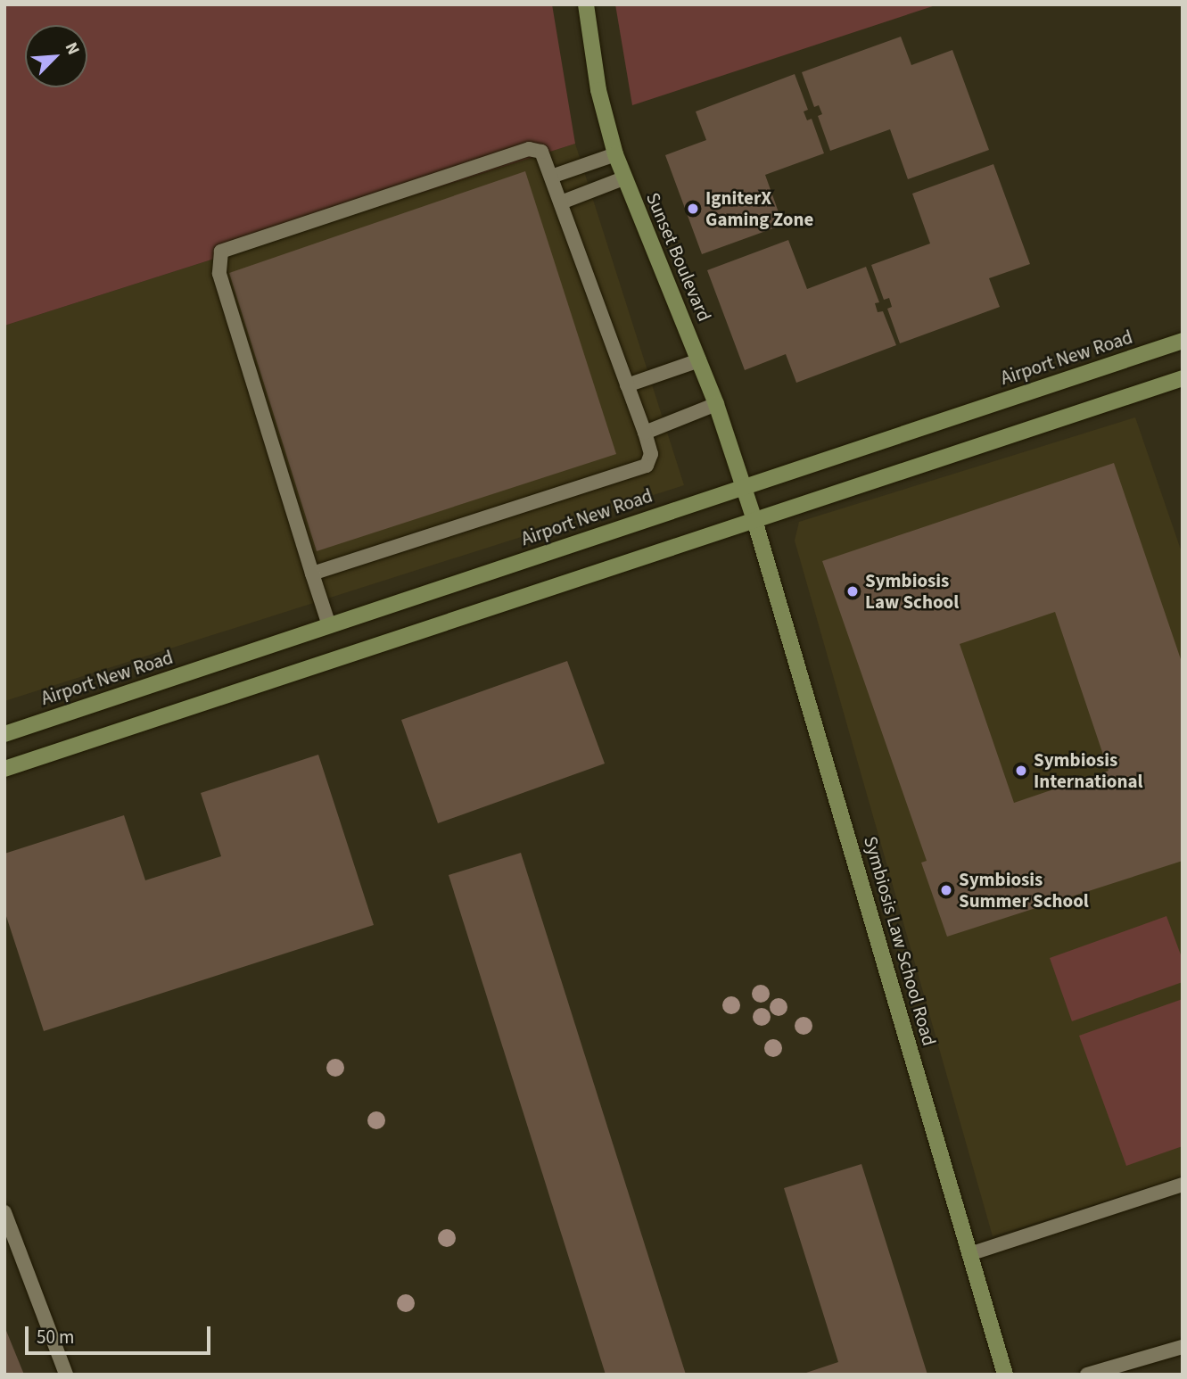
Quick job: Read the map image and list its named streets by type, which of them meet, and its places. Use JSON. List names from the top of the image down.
{
  "streets": {
    "main road": ["Sunset Boulevard", "Airport New Road", "Symbiosis Law School Road"]
  },
  "crossings": [
    ["Sunset Boulevard", "Airport New Road"],
    ["Sunset Boulevard", "Symbiosis Law School Road"]
  ],
  "places": [
    "IgniterX Gaming Zone",
    "Symbiosis Law School",
    "Symbiosis International",
    "Symbiosis Summer School"
  ],
  "scale_bar": "50 m",
  "north": "top right"
}
